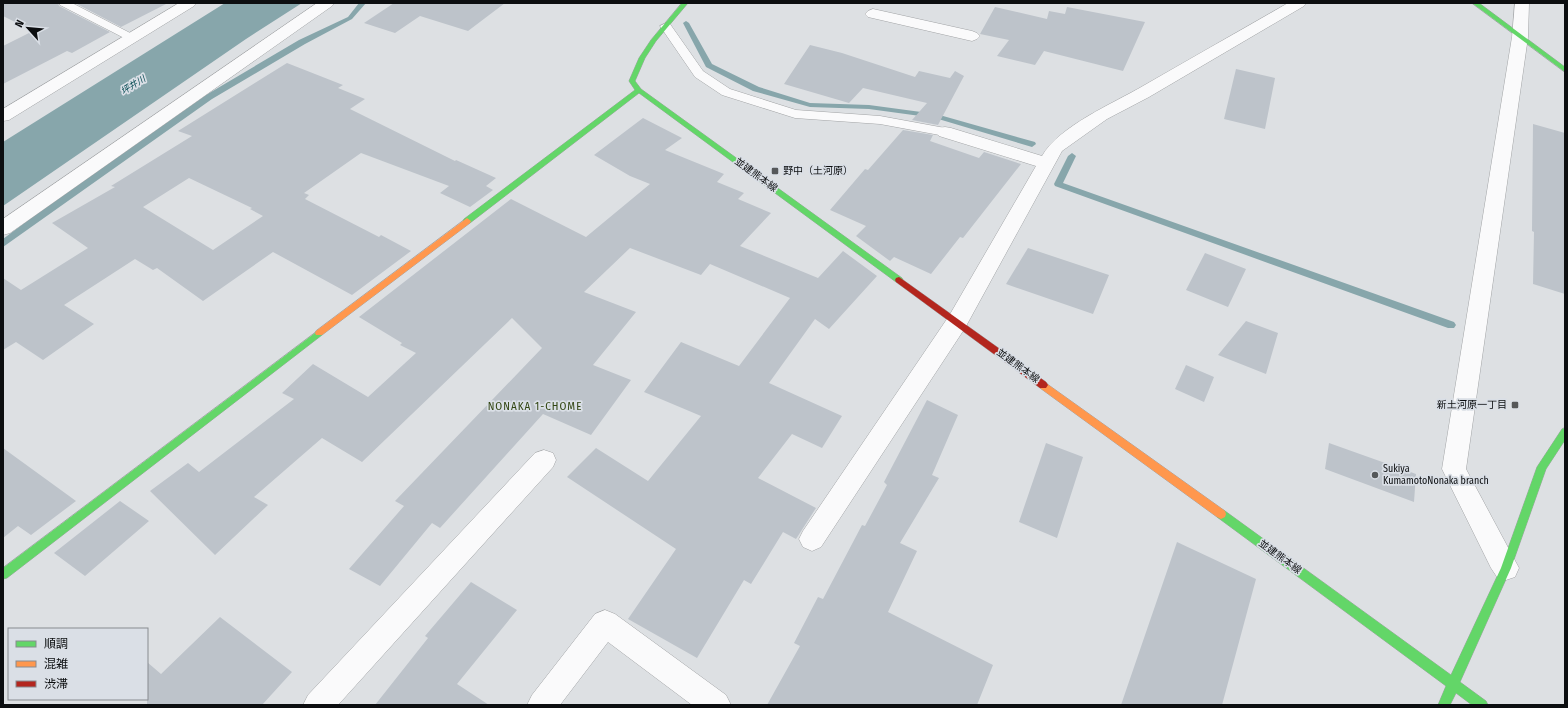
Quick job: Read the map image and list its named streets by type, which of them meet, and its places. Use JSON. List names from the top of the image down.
{
  "streets": {
    "street": ["並建熊本線"]
  },
  "districts": ["NONAKA 1-CHOME"],
  "water": ["坪井川"],
  "places": {
    "transit": ["野中（土河原）", "新土河原一丁目"],
    "other": ["Sukiya KumamotoNonaka branch"]
  },
  "legend": ["順調", "混雑", "渋滞"],
  "north": "top left"
}
